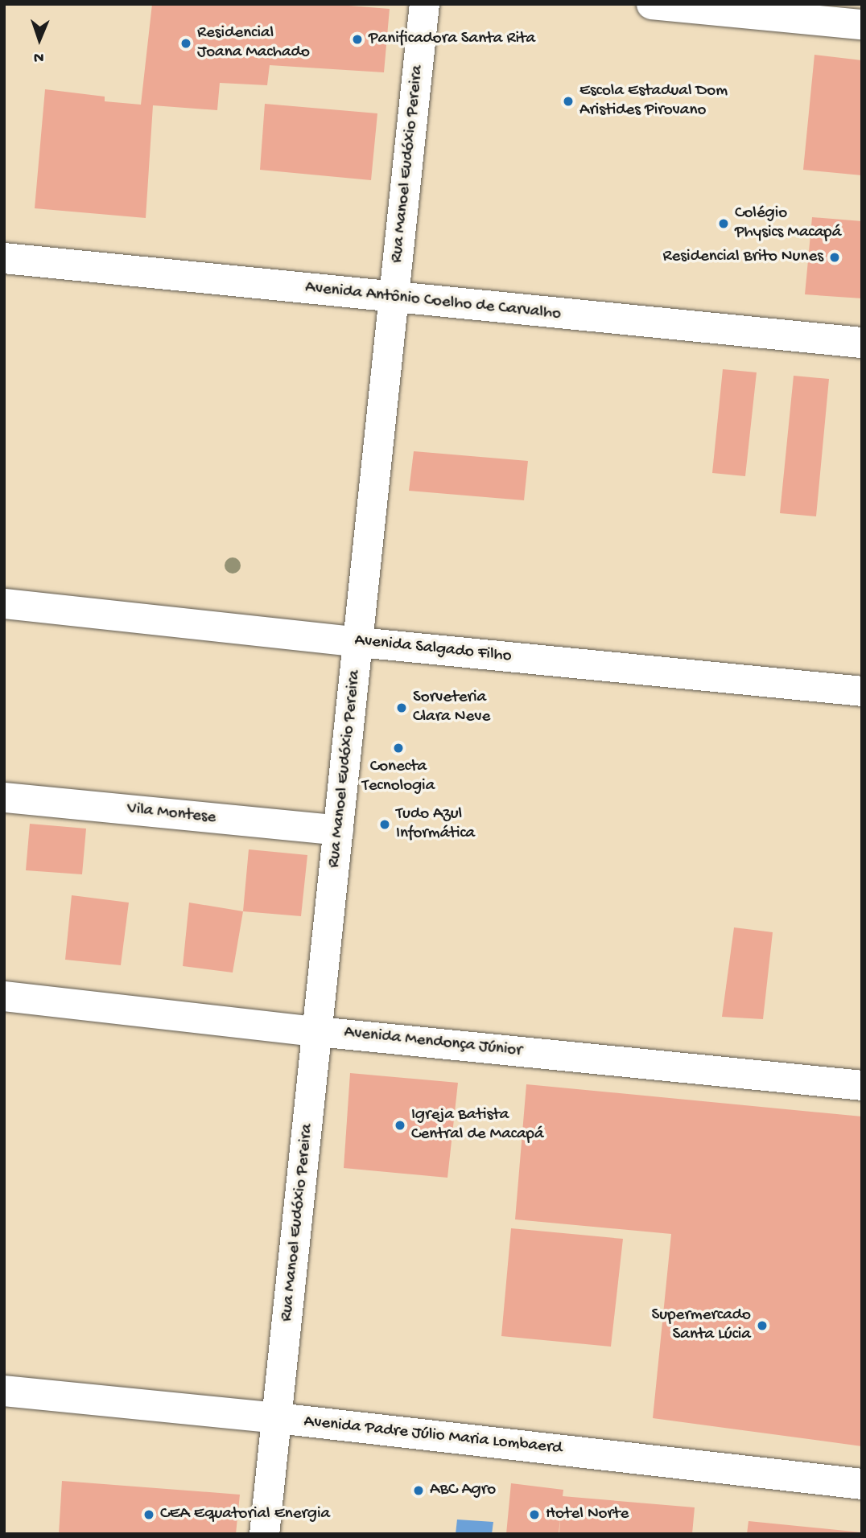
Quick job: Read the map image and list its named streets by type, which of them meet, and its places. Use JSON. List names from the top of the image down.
{
  "streets": {
    "street": [
      "Rua Manoel Eudóxio Pereira",
      "Avenida Antônio Coelho de Carvalho",
      "Avenida Salgado Filho",
      "Vila Montese",
      "Avenida Mendonça Júnior",
      "Avenida Padre Júlio Maria Lombaerd"
    ]
  },
  "crossings": [
    ["Rua Manoel Eudóxio Pereira", "Avenida Antônio Coelho de Carvalho"],
    ["Rua Manoel Eudóxio Pereira", "Avenida Salgado Filho"],
    ["Rua Manoel Eudóxio Pereira", "Vila Montese"],
    ["Rua Manoel Eudóxio Pereira", "Avenida Mendonça Júnior"],
    ["Rua Manoel Eudóxio Pereira", "Avenida Padre Júlio Maria Lombaerd"]
  ],
  "places": [
    "Panificadora Santa Rita",
    "Residencial Joana Machado",
    "Escola Estadual Dom Aristides Pirovano",
    "Colégio Physics Macapá",
    "Residencial Brito Nunes",
    "Sorveteria Clara Neve",
    "Conecta Tecnologia",
    "Tudo Azul Informática",
    "Igreja Batista Central de Macapá",
    "Supermercado Santa Lúcia",
    "ABC Agro",
    "CEA Equatorial Energia",
    "Hotel Norte"
  ],
  "north": "bottom"
}
